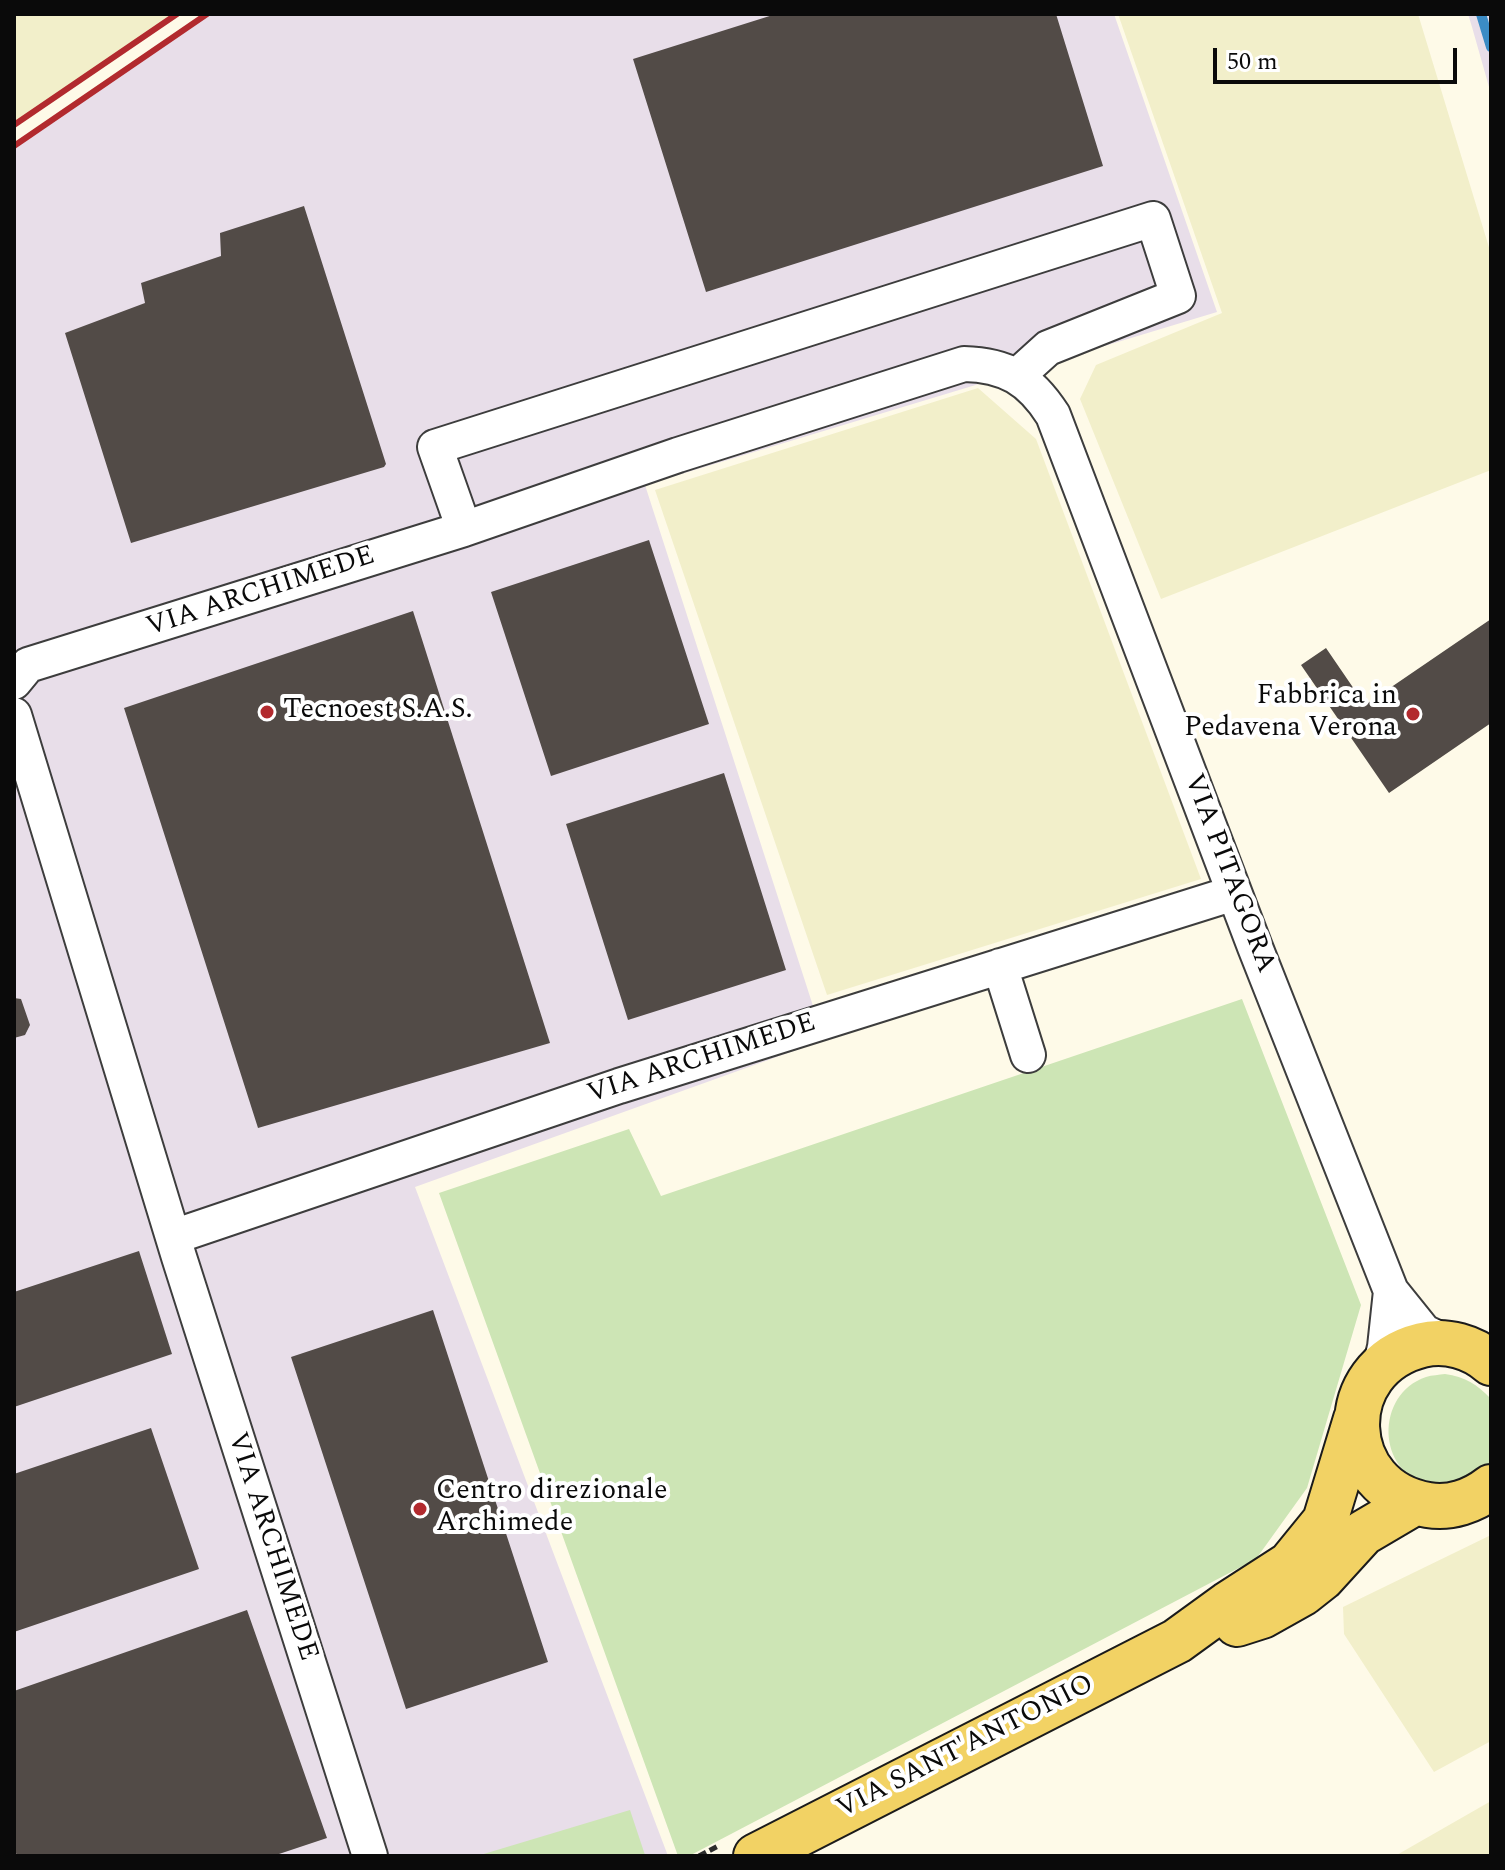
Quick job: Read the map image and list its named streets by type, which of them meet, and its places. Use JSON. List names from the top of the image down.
{
  "streets": {
    "main road": ["VIA SANT'ANTONIO"],
    "street": ["VIA ARCHIMEDE", "VIA PITAGORA"]
  },
  "crossings": [
    ["VIA ARCHIMEDE", "VIA PITAGORA"],
    ["VIA PITAGORA", "VIA SANT'ANTONIO"]
  ],
  "places": ["Tecnoest S.A.S.", "Fabbrica in Pedavena Verona", "Centro direzionale Archimede"],
  "scale_bar": "50 m"
}
